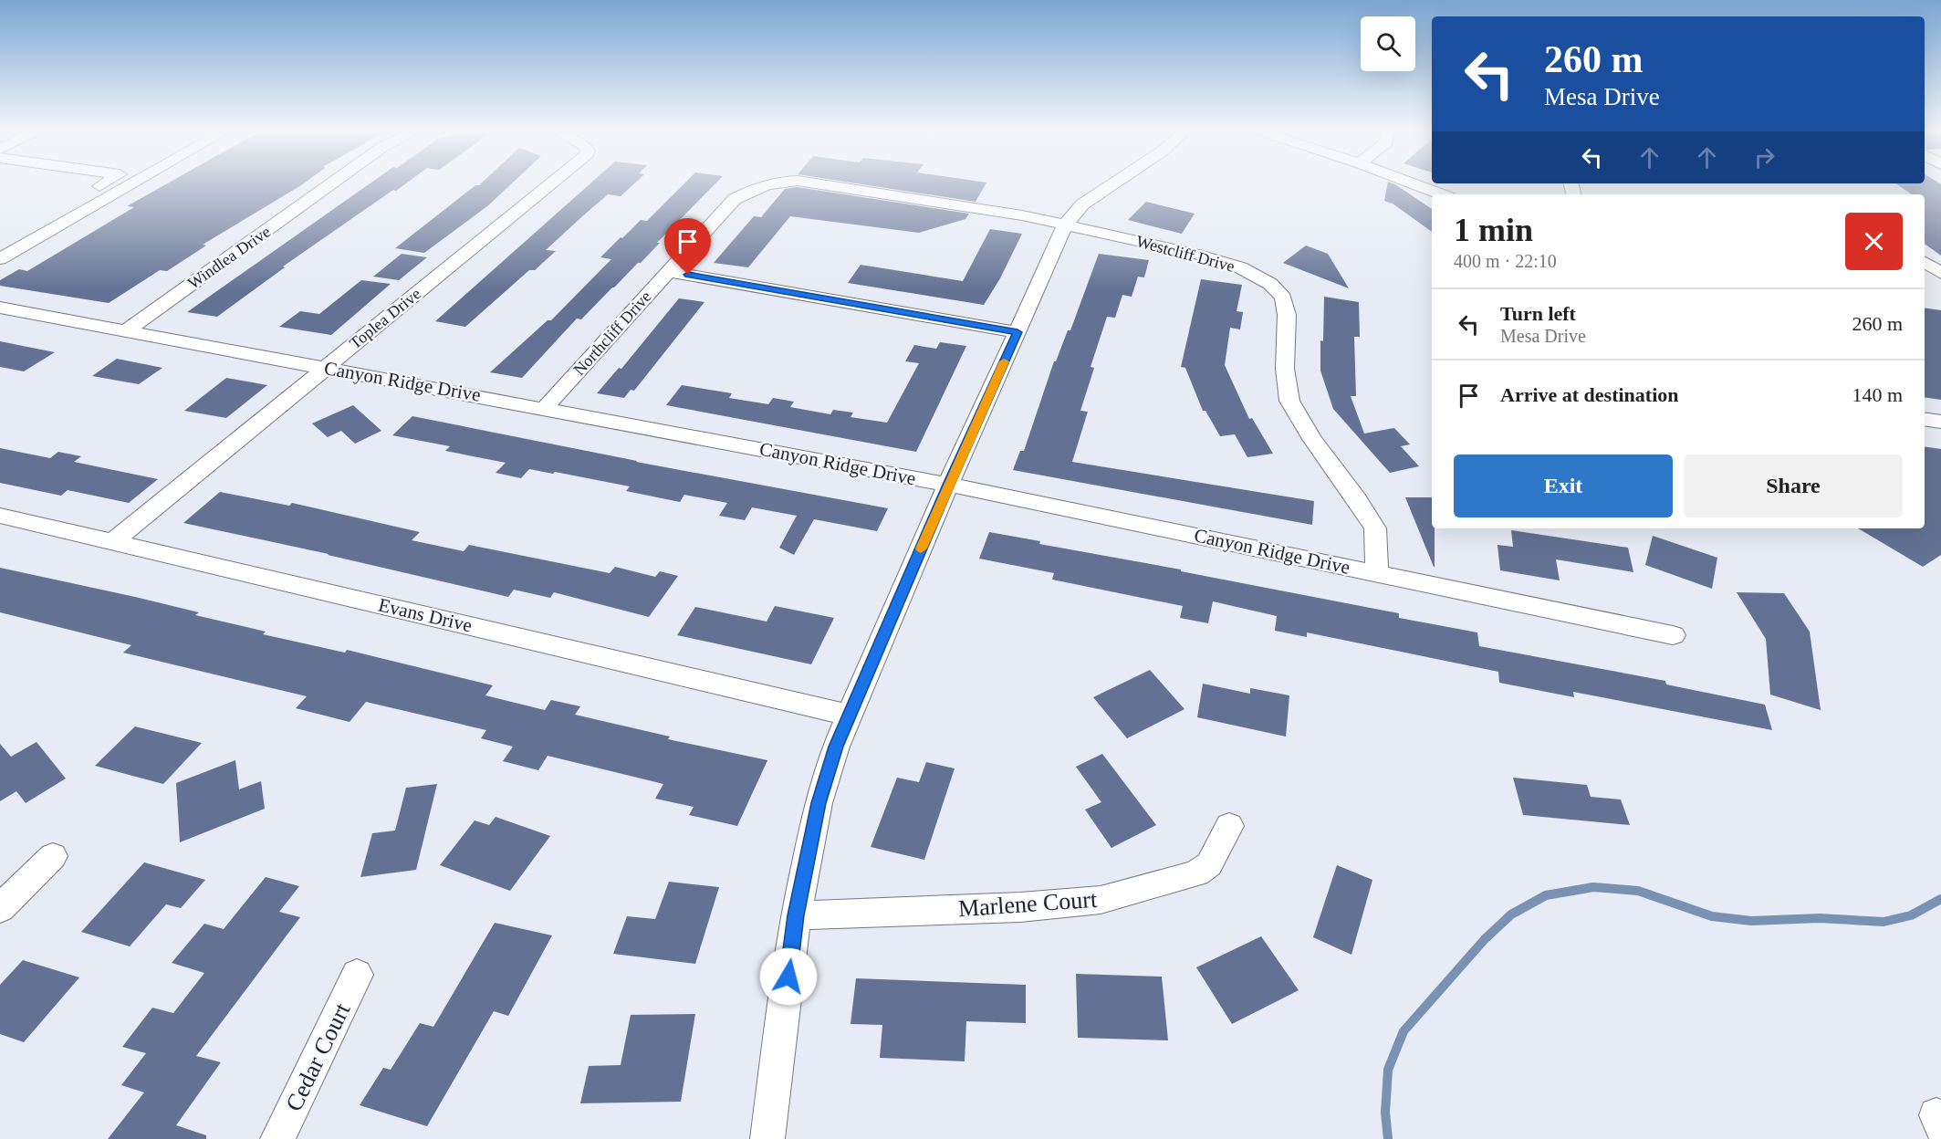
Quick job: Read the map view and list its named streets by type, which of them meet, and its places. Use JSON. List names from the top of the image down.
{
  "streets": {
    "street": [
      "Westcliff Drive",
      "Windlea Drive",
      "Toplea Drive",
      "Northcliff Drive",
      "Canyon Ridge Drive",
      "Evans Drive",
      "Marlene Court",
      "Cedar Court"
    ]
  },
  "crossings": [
    ["Westcliff Drive", "Canyon Ridge Drive"],
    ["Windlea Drive", "Canyon Ridge Drive"],
    ["Toplea Drive", "Canyon Ridge Drive"],
    ["Toplea Drive", "Evans Drive"],
    ["Northcliff Drive", "Canyon Ridge Drive"]
  ],
  "page": {
    "turn": ["260 m", "Mesa Drive"],
    "heading": ["1 min", "400 m · 22:10"],
    "list": [
      {
        "name": "Turn left",
        "note": "Mesa Drive",
        "value": "260 m"
      },
      {
        "name": "Arrive at destination",
        "value": "140 m"
      }
    ],
    "buttons": ["Exit", "Share"]
  }
}
